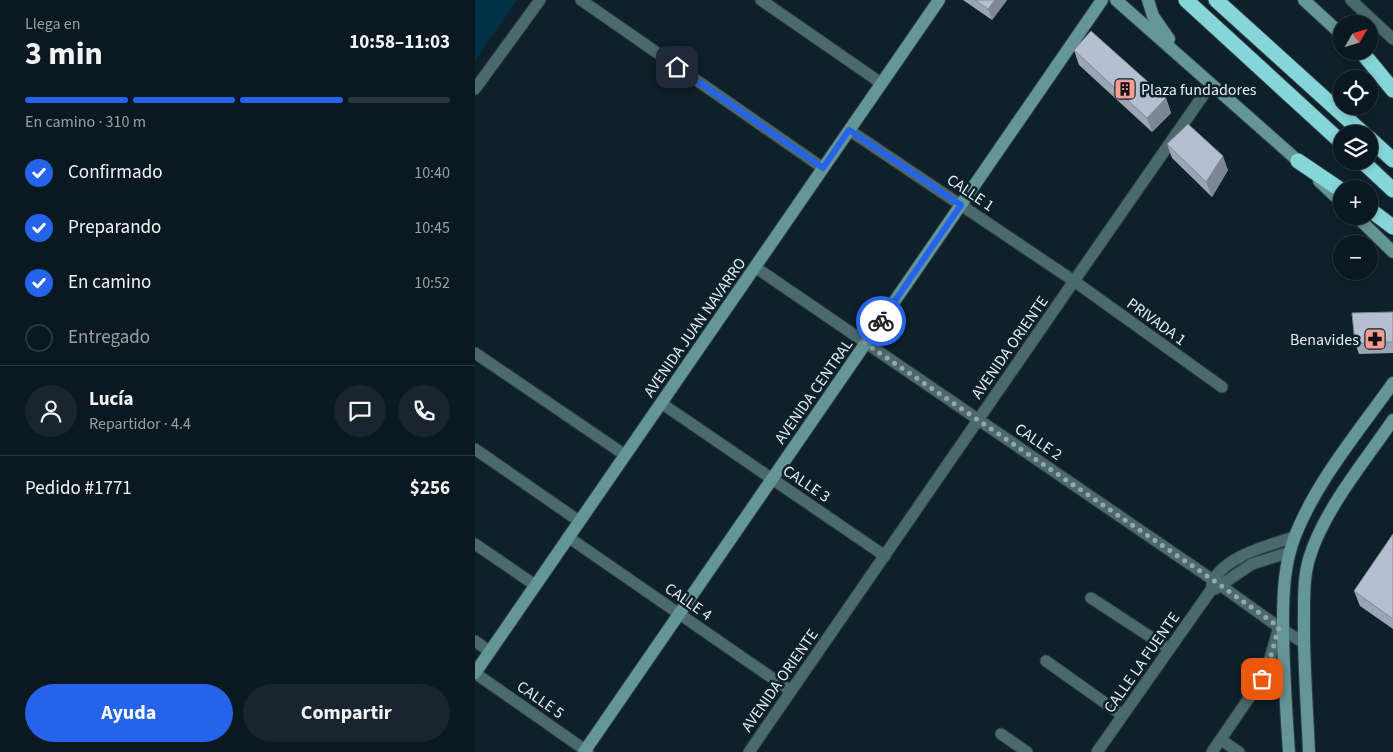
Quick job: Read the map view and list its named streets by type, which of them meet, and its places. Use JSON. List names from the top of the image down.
{
  "streets": {
    "main road": ["AVENIDA JUAN NAVARRO", "AVENIDA CENTRAL"],
    "street": [
      "CALLE 1",
      "PRIVADA 1",
      "AVENIDA ORIENTE",
      "CALLE 2",
      "CALLE 3",
      "CALLE 4",
      "CALLE LA FUENTE",
      "CALLE 5"
    ]
  },
  "crossings": [
    ["CALLE 1", "PRIVADA 1"],
    ["CALLE 1", "AVENIDA JUAN NAVARRO"],
    ["CALLE 1", "AVENIDA ORIENTE"],
    ["CALLE 1", "AVENIDA CENTRAL"],
    ["PRIVADA 1", "AVENIDA ORIENTE"],
    ["AVENIDA JUAN NAVARRO", "CALLE 2"],
    ["AVENIDA JUAN NAVARRO", "CALLE 3"],
    ["AVENIDA JUAN NAVARRO", "CALLE 4"],
    ["AVENIDA JUAN NAVARRO", "CALLE 5"],
    ["AVENIDA ORIENTE", "CALLE 2"],
    ["AVENIDA ORIENTE", "CALLE 3"],
    ["AVENIDA ORIENTE", "CALLE 4"],
    ["AVENIDA CENTRAL", "CALLE 2"],
    ["AVENIDA CENTRAL", "CALLE 3"],
    ["AVENIDA CENTRAL", "CALLE 4"],
    ["AVENIDA CENTRAL", "CALLE 5"],
    ["CALLE 2", "CALLE LA FUENTE"]
  ],
  "places": {
    "building": ["Plaza fundadores"],
    "pharmacy": ["Benavides"]
  },
  "north": "top right",
  "page": {
    "heading": ["3 min", "Llega en", "10:58–11:03"],
    "panel": [
      "Lucía",
      "Repartidor · 4.4",
      "Pedido #1771",
      "$256"
    ],
    "map_buttons": ["+", "−"],
    "bar": "En camino · 310 m",
    "list": [
      ["Confirmado", "10:40"],
      ["Preparando", "10:45"],
      ["En camino", "10:52"],
      "Entregado"
    ],
    "buttons": ["Ayuda", "Compartir"]
  }
}
